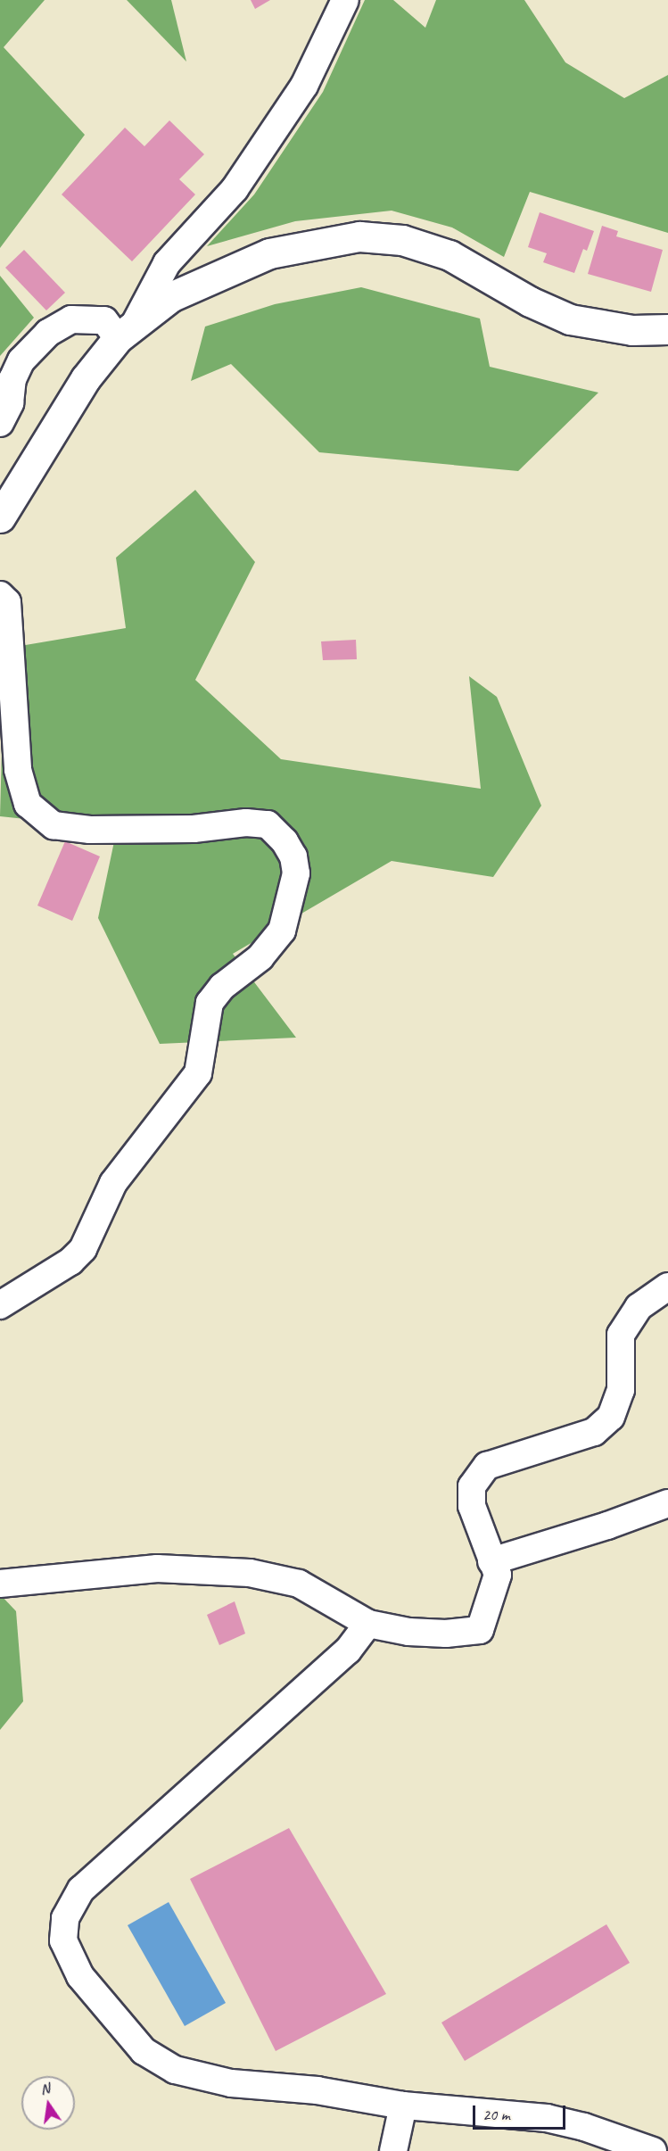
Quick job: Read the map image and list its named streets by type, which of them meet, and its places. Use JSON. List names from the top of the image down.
{
  "scale_bar": "20 m",
  "north": "top"
}
